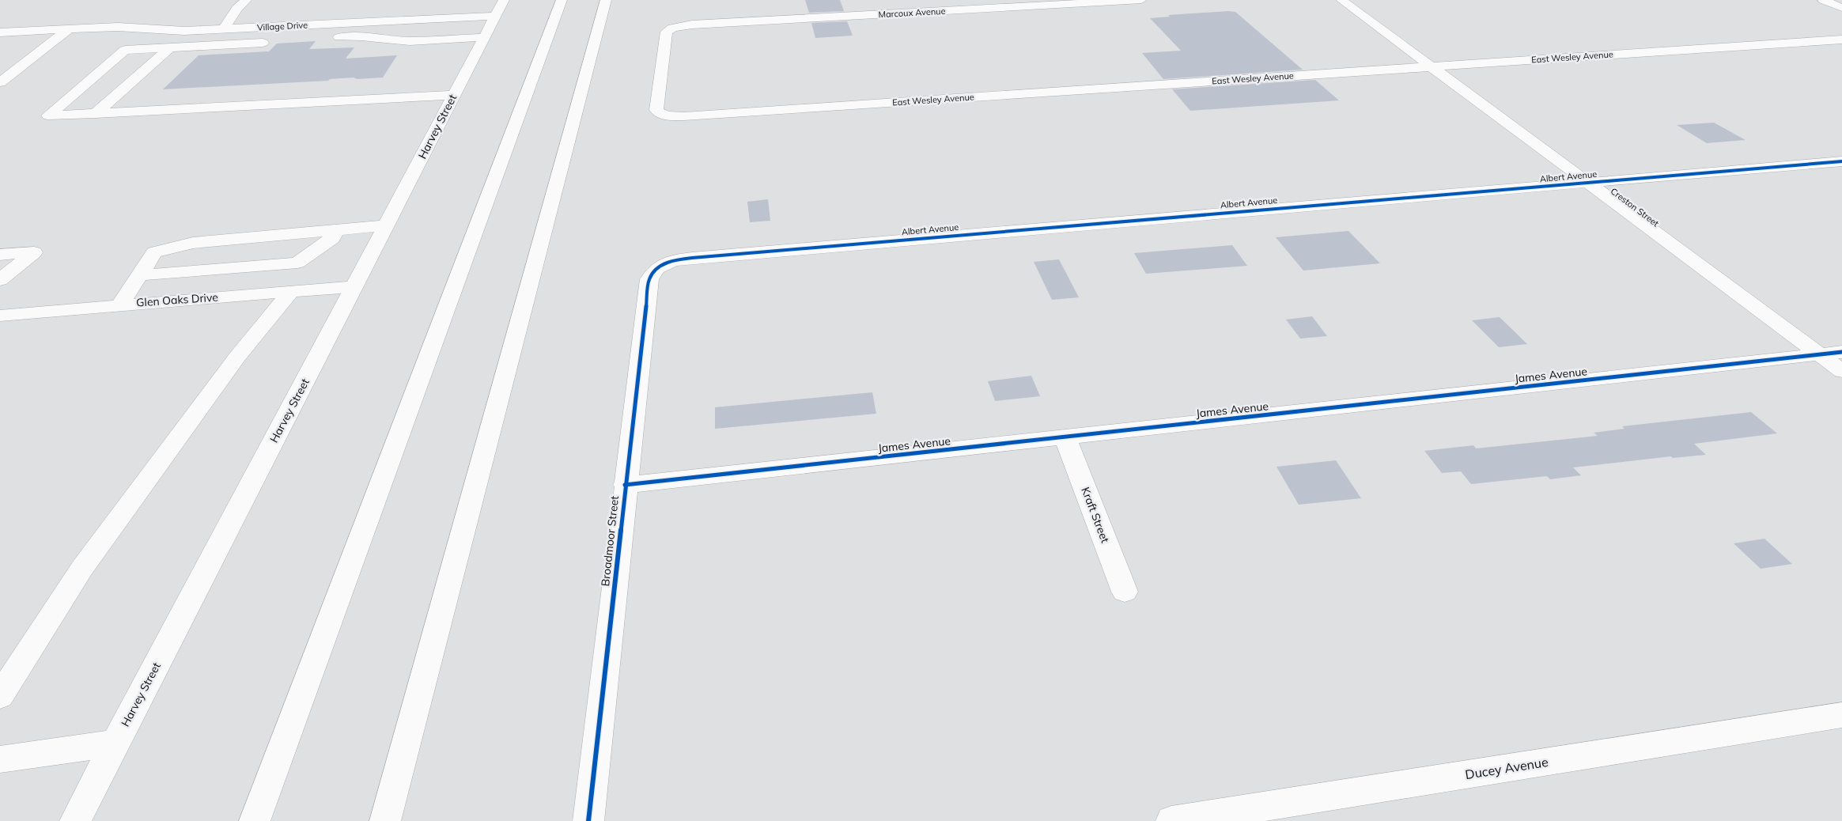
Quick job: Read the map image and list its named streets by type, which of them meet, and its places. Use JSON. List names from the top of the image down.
{
  "streets": {
    "main road": [
      "Marcoux Avenue",
      "Village Drive",
      "East Wesley Avenue",
      "Harvey Street",
      "Albert Avenue",
      "Creston Street",
      "Glen Oaks Drive",
      "James Avenue",
      "Kraft Street",
      "Broadmoor Street",
      "Ducey Avenue"
    ]
  },
  "crossings": [
    ["Marcoux Avenue", "East Wesley Avenue"],
    ["Village Drive", "Harvey Street"],
    ["East Wesley Avenue", "Creston Street"],
    ["Harvey Street", "Glen Oaks Drive"],
    ["Albert Avenue", "Creston Street"],
    ["Albert Avenue", "Broadmoor Street"],
    ["Creston Street", "James Avenue"],
    ["James Avenue", "Kraft Street"],
    ["James Avenue", "Broadmoor Street"]
  ]
}
